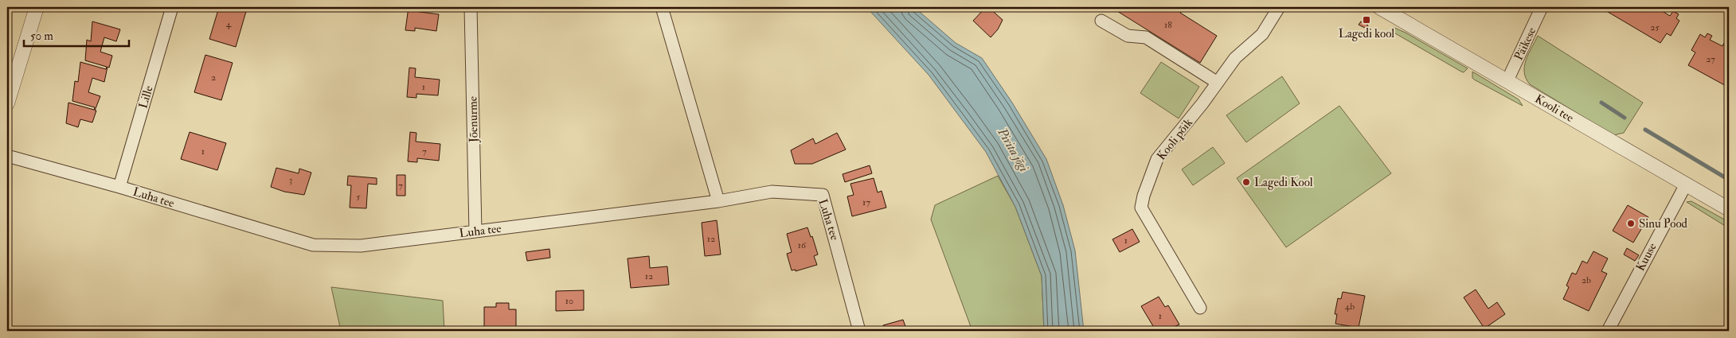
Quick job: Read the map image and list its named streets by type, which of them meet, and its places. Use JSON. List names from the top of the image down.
{
  "streets": {
    "street": [
      "Päikese",
      "Lille",
      "Kooli tee",
      "Jõenurme",
      "Kooli põik",
      "Luha tee",
      "Kuuse"
    ]
  },
  "crossings": [
    ["Päikese", "Kooli tee"],
    ["Lille", "Luha tee"],
    ["Kooli tee", "Kuuse"],
    ["Jõenurme", "Luha tee"]
  ],
  "water": ["Pirita jõgi"],
  "places": {
    "transit": ["Lagedi kool"],
    "other": ["Lagedi Kool", "Sinu Pood"]
  },
  "house_numbers": [
    "4",
    "18",
    "25",
    "27",
    "2",
    "1",
    "1",
    "7",
    "3",
    "7",
    "5",
    "17",
    "12",
    "1",
    "16",
    "12",
    "2b",
    "10",
    "4b",
    "1"
  ],
  "scale_bar": "50 m"
}
